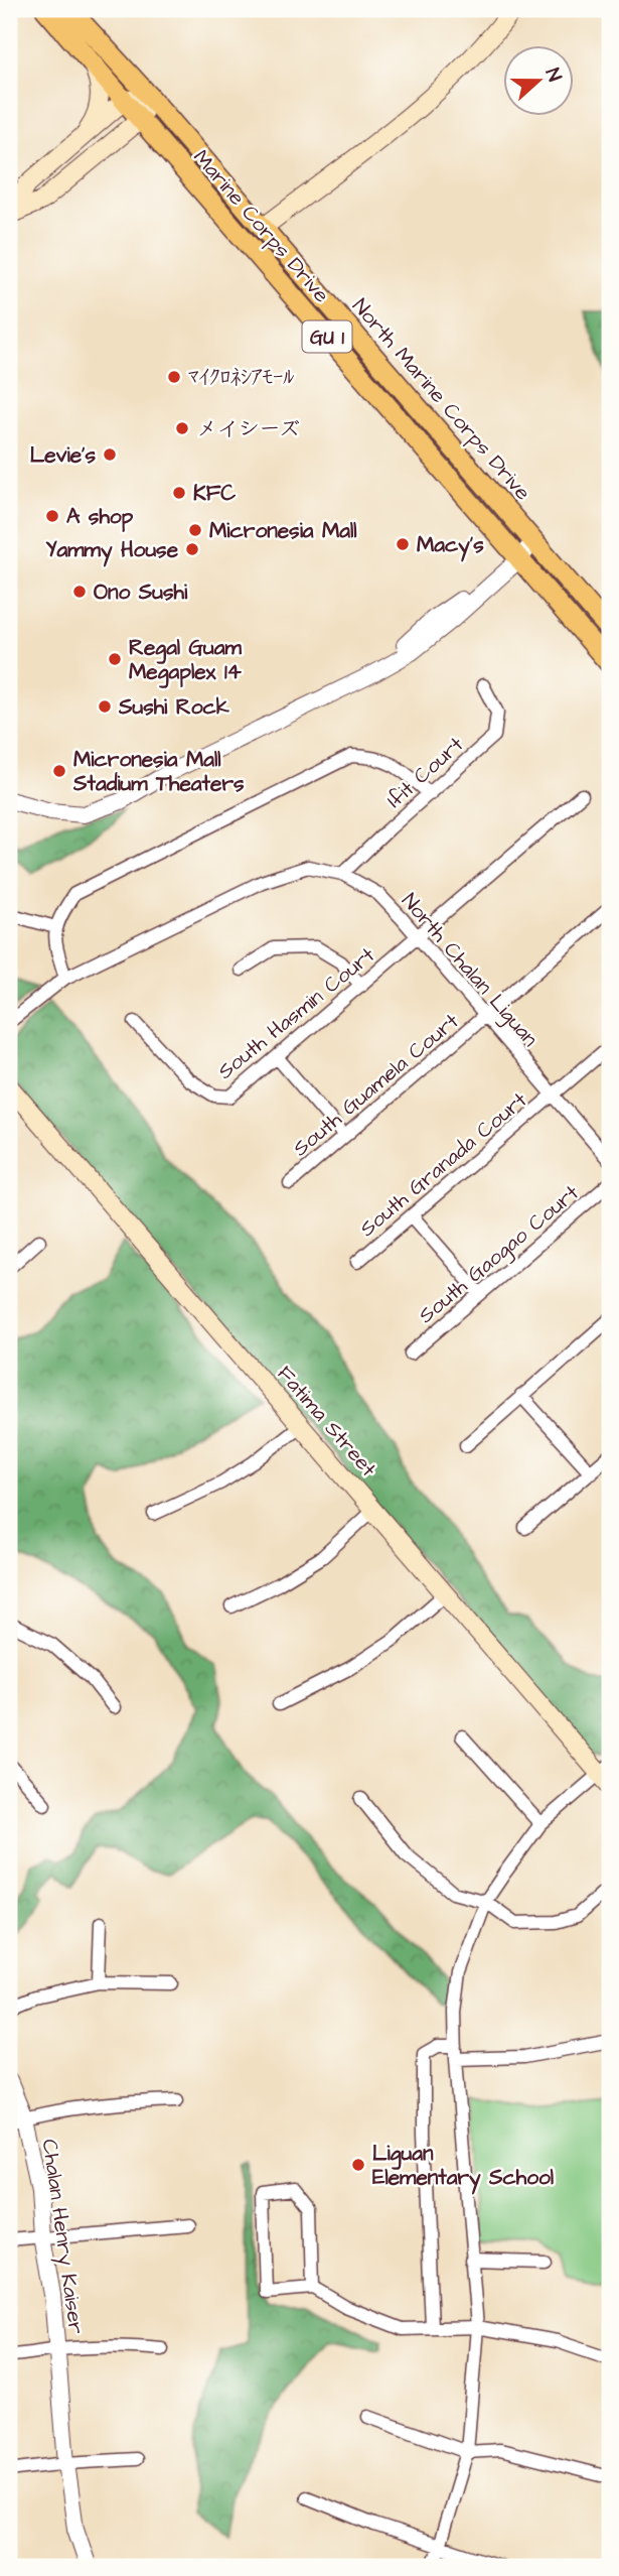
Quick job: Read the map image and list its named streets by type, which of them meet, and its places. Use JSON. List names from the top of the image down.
{
  "streets": {
    "main road": [
      "Marine Corps Drive",
      "GU 1",
      "North Marine Corps Drive",
      "Fatima Street"
    ],
    "street": [
      "Ifit Court",
      "North Chalan Liguan",
      "South Hasmin Court",
      "South Guamela Court",
      "South Granada Court",
      "South Gaogao Court",
      "Chalan Henry Kaiser"
    ]
  },
  "crossings": [
    ["Ifit Court", "North Chalan Liguan"],
    ["North Chalan Liguan", "South Hasmin Court"],
    ["North Chalan Liguan", "South Guamela Court"],
    ["North Chalan Liguan", "South Granada Court"]
  ],
  "places": [
    "ﾏｲｸﾛﾈｼｱﾓｰﾙ",
    "メイシーズ",
    "Levie's",
    "KFC",
    "A shop",
    "Micronesia Mall",
    "Macy's",
    "Yammy House",
    "Ono Sushi",
    "Regal Guam Megaplex 14",
    "Sushi Rock",
    "Micronesia Mall Stadium Theaters",
    "Liguan Elementary School"
  ],
  "north": "right"
}
